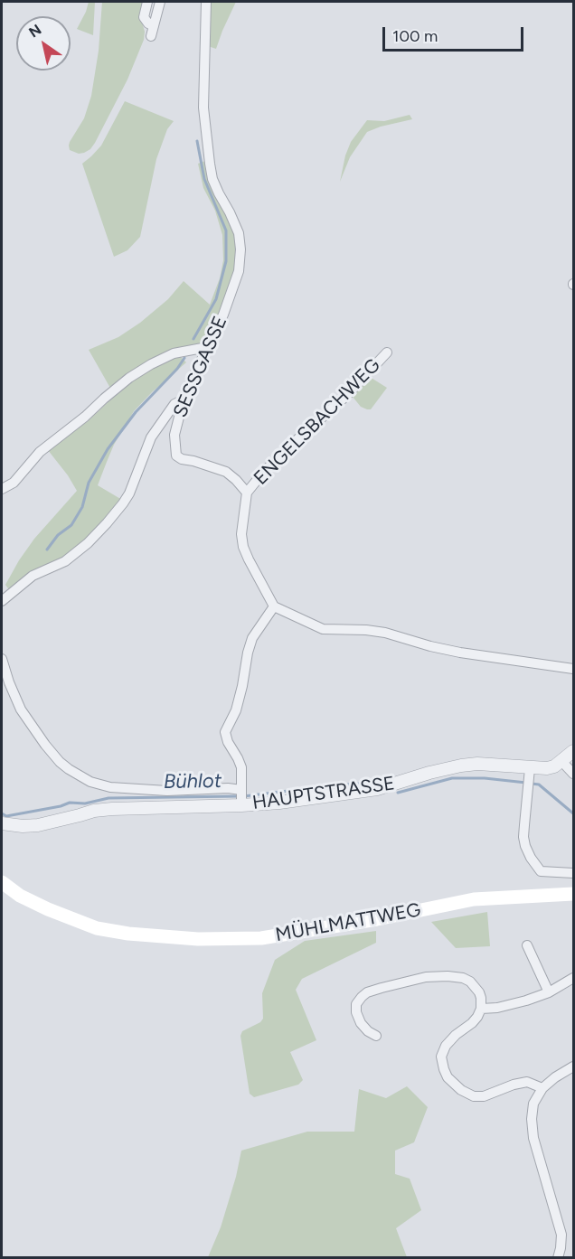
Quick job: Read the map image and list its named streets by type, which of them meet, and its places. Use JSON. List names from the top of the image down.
{
  "streets": {
    "main road": ["MÜHLMATTWEG"],
    "street": ["SESSGASSE", "ENGELSBACHWEG", "HAUPTSTRASSE"]
  },
  "crossings": [
    ["SESSGASSE", "ENGELSBACHWEG"]
  ],
  "water": ["Bühlot"],
  "scale_bar": "100 m",
  "north": "top left"
}
